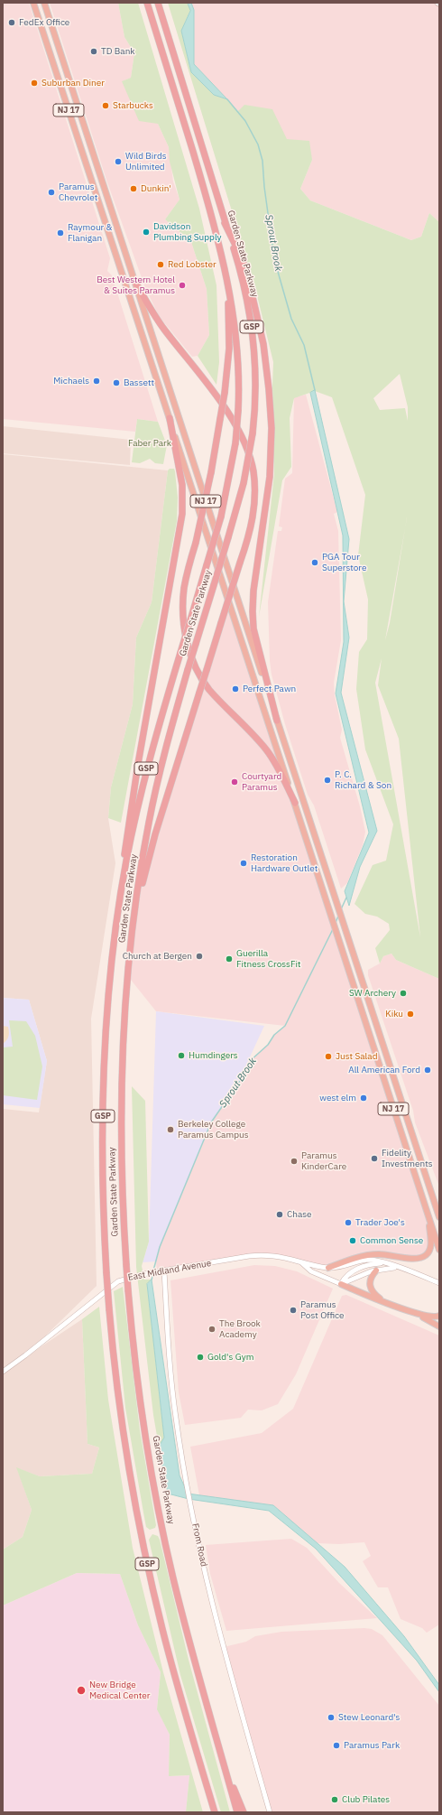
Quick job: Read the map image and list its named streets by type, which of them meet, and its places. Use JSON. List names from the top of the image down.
{
  "streets": {
    "highway": ["NJ 17", "Garden State Parkway", "GSP"],
    "street": ["East Midland Avenue", "From Road"]
  },
  "crossings": [
    ["East Midland Avenue", "From Road"]
  ],
  "water": ["Sprout Brook"],
  "parks": ["Faber Park"],
  "places": [
    "FedEx Office",
    "TD Bank",
    "Suburban Diner",
    "Starbucks",
    "Wild Birds Unlimited",
    "Dunkin'",
    "Paramus Chevrolet",
    "Davidson Plumbing Supply",
    "Raymour & Flanigan",
    "Red Lobster",
    "Best Western Hotel & Suites Paramus",
    "Michaels",
    "Bassett",
    "PGA Tour Superstore",
    "Perfect Pawn",
    "P. C. Richard & Son",
    "Courtyard Paramus",
    "Restoration Hardware Outlet",
    "Church at Bergen",
    "Guerilla Fitness CrossFit",
    "SW Archery",
    "Kiku",
    "Humdingers",
    "Just Salad",
    "All American Ford",
    "west elm",
    "Berkeley College Paramus Campus",
    "Fidelity Investments",
    "Paramus KinderCare",
    "Chase",
    "Trader Joe's",
    "Common Sense",
    "Paramus Post Office",
    "The Brook Academy",
    "Gold's Gym",
    "New Bridge Medical Center",
    "Stew Leonard's",
    "Paramus Park",
    "Club Pilates"
  ]
}
